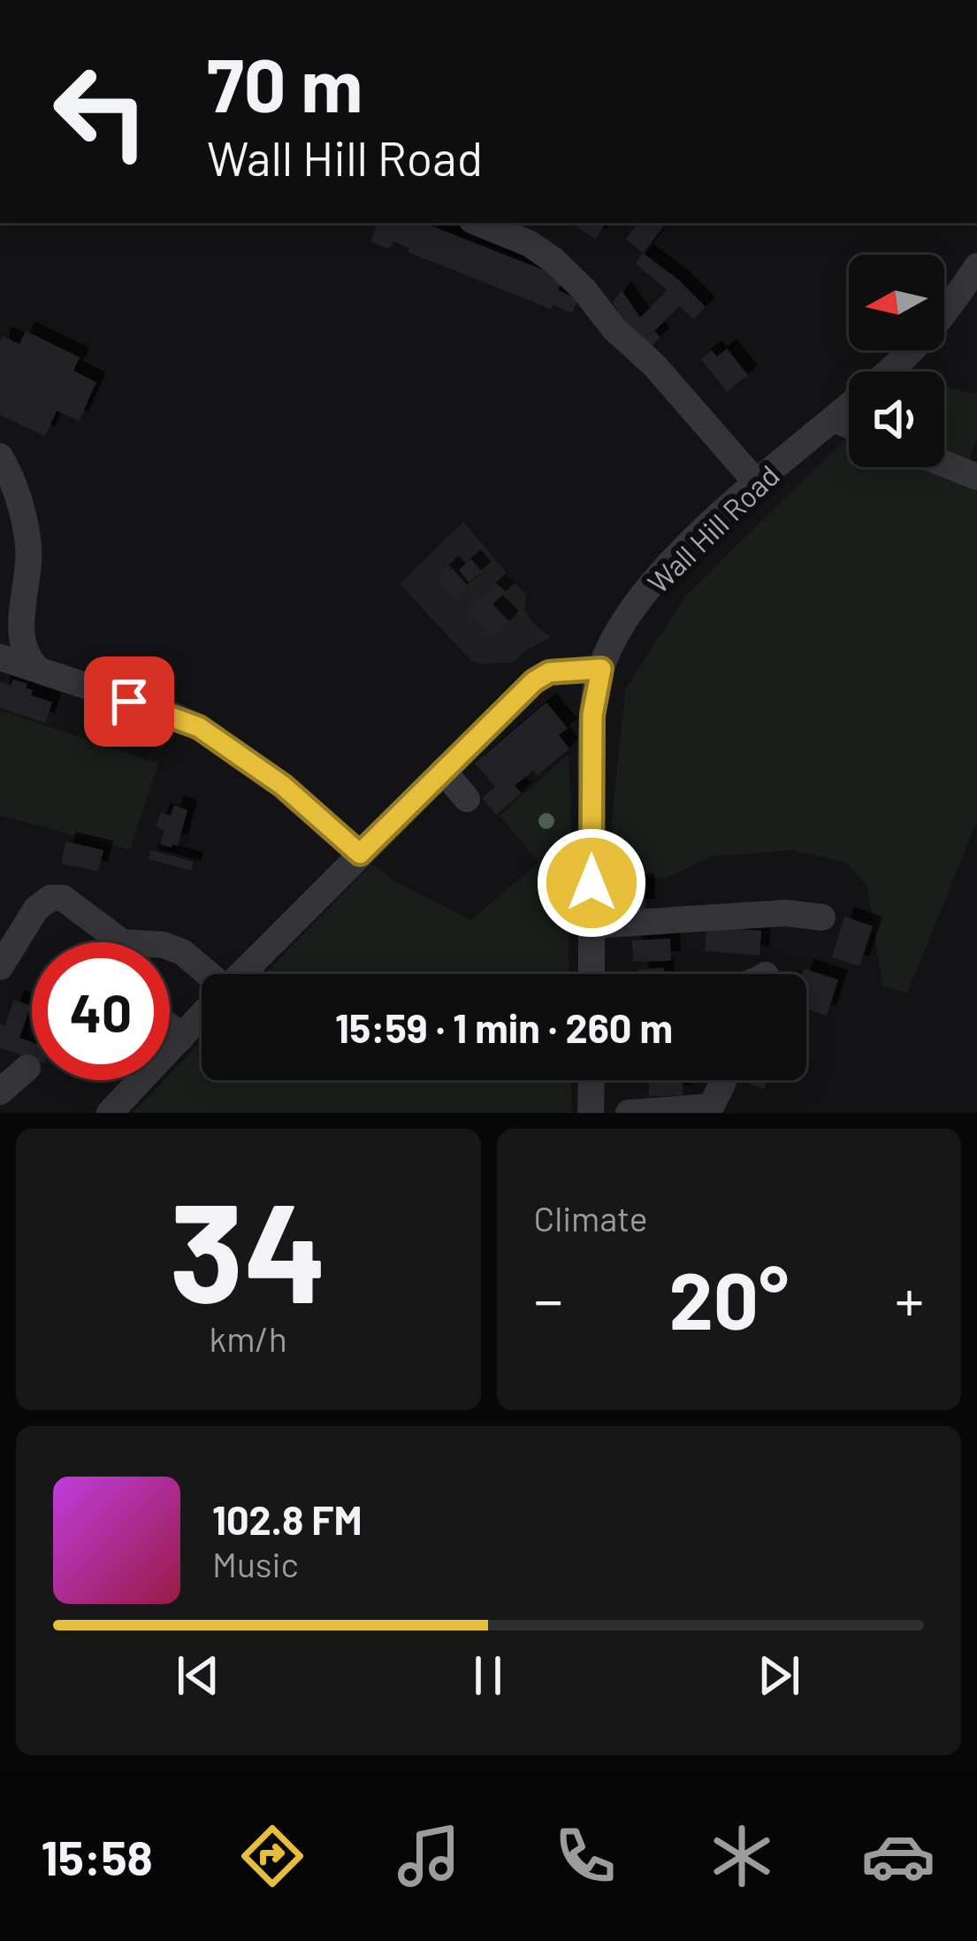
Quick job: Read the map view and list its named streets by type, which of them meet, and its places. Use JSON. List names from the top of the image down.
{
  "streets": {
    "street": ["Wall Hill Road"]
  },
  "north": "left",
  "page": {
    "turn": ["70 m", "Wall Hill Road"],
    "limit": "40",
    "trip": "15:59 · 1 min · 260 m",
    "tile": [
      ["34", "km/h"],
      "Climate"
    ],
    "heat": ["−", "20°", "+"],
    "song": ["102.8 FM", "Music"],
    "tabs": "15:58"
  }
}
